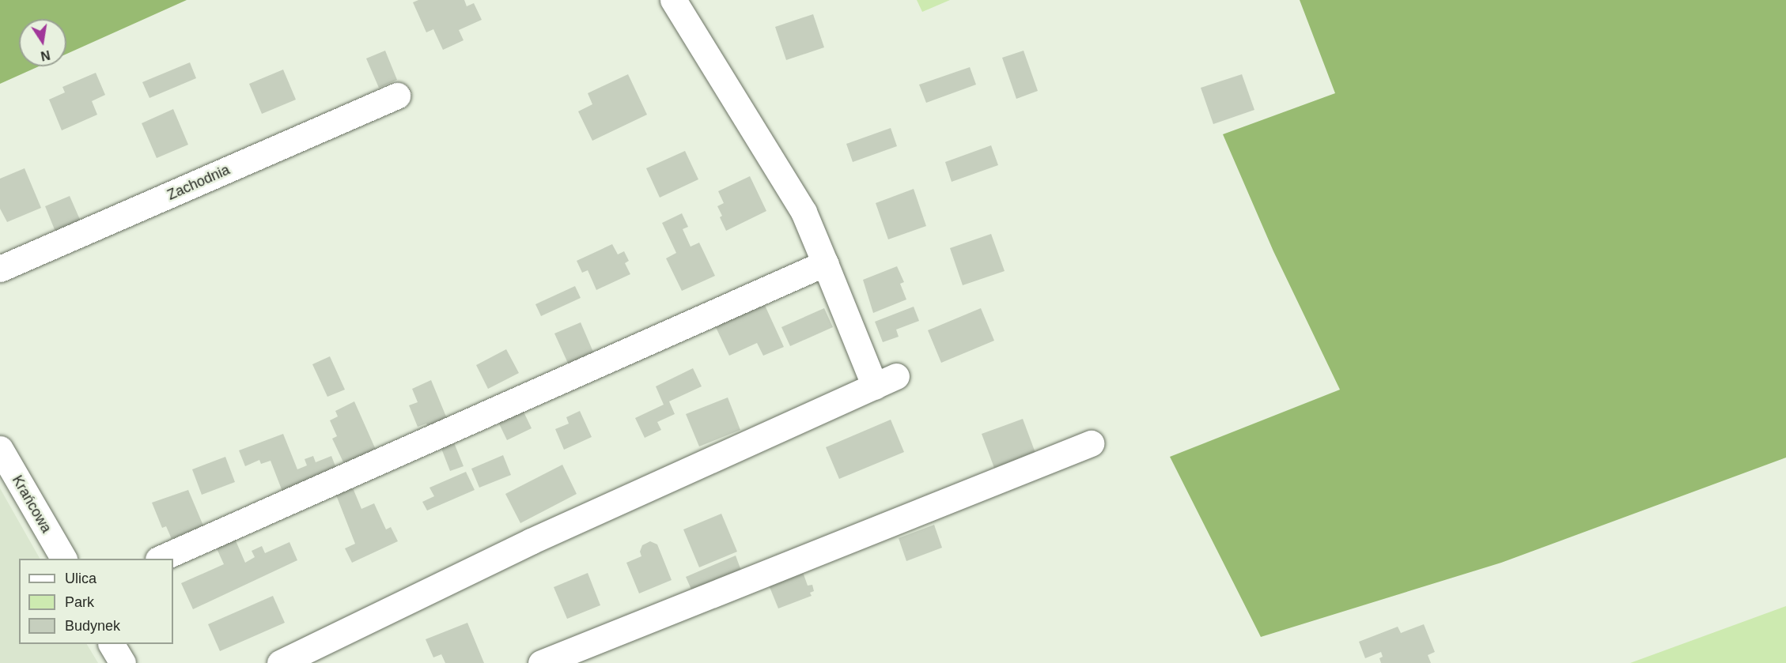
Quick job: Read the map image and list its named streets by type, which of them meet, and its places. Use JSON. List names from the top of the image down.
{
  "streets": {
    "street": ["Zachodnia", "Krańcowa"]
  },
  "legend": ["Ulica", "Park", "Budynek"],
  "north": "bottom"
}
